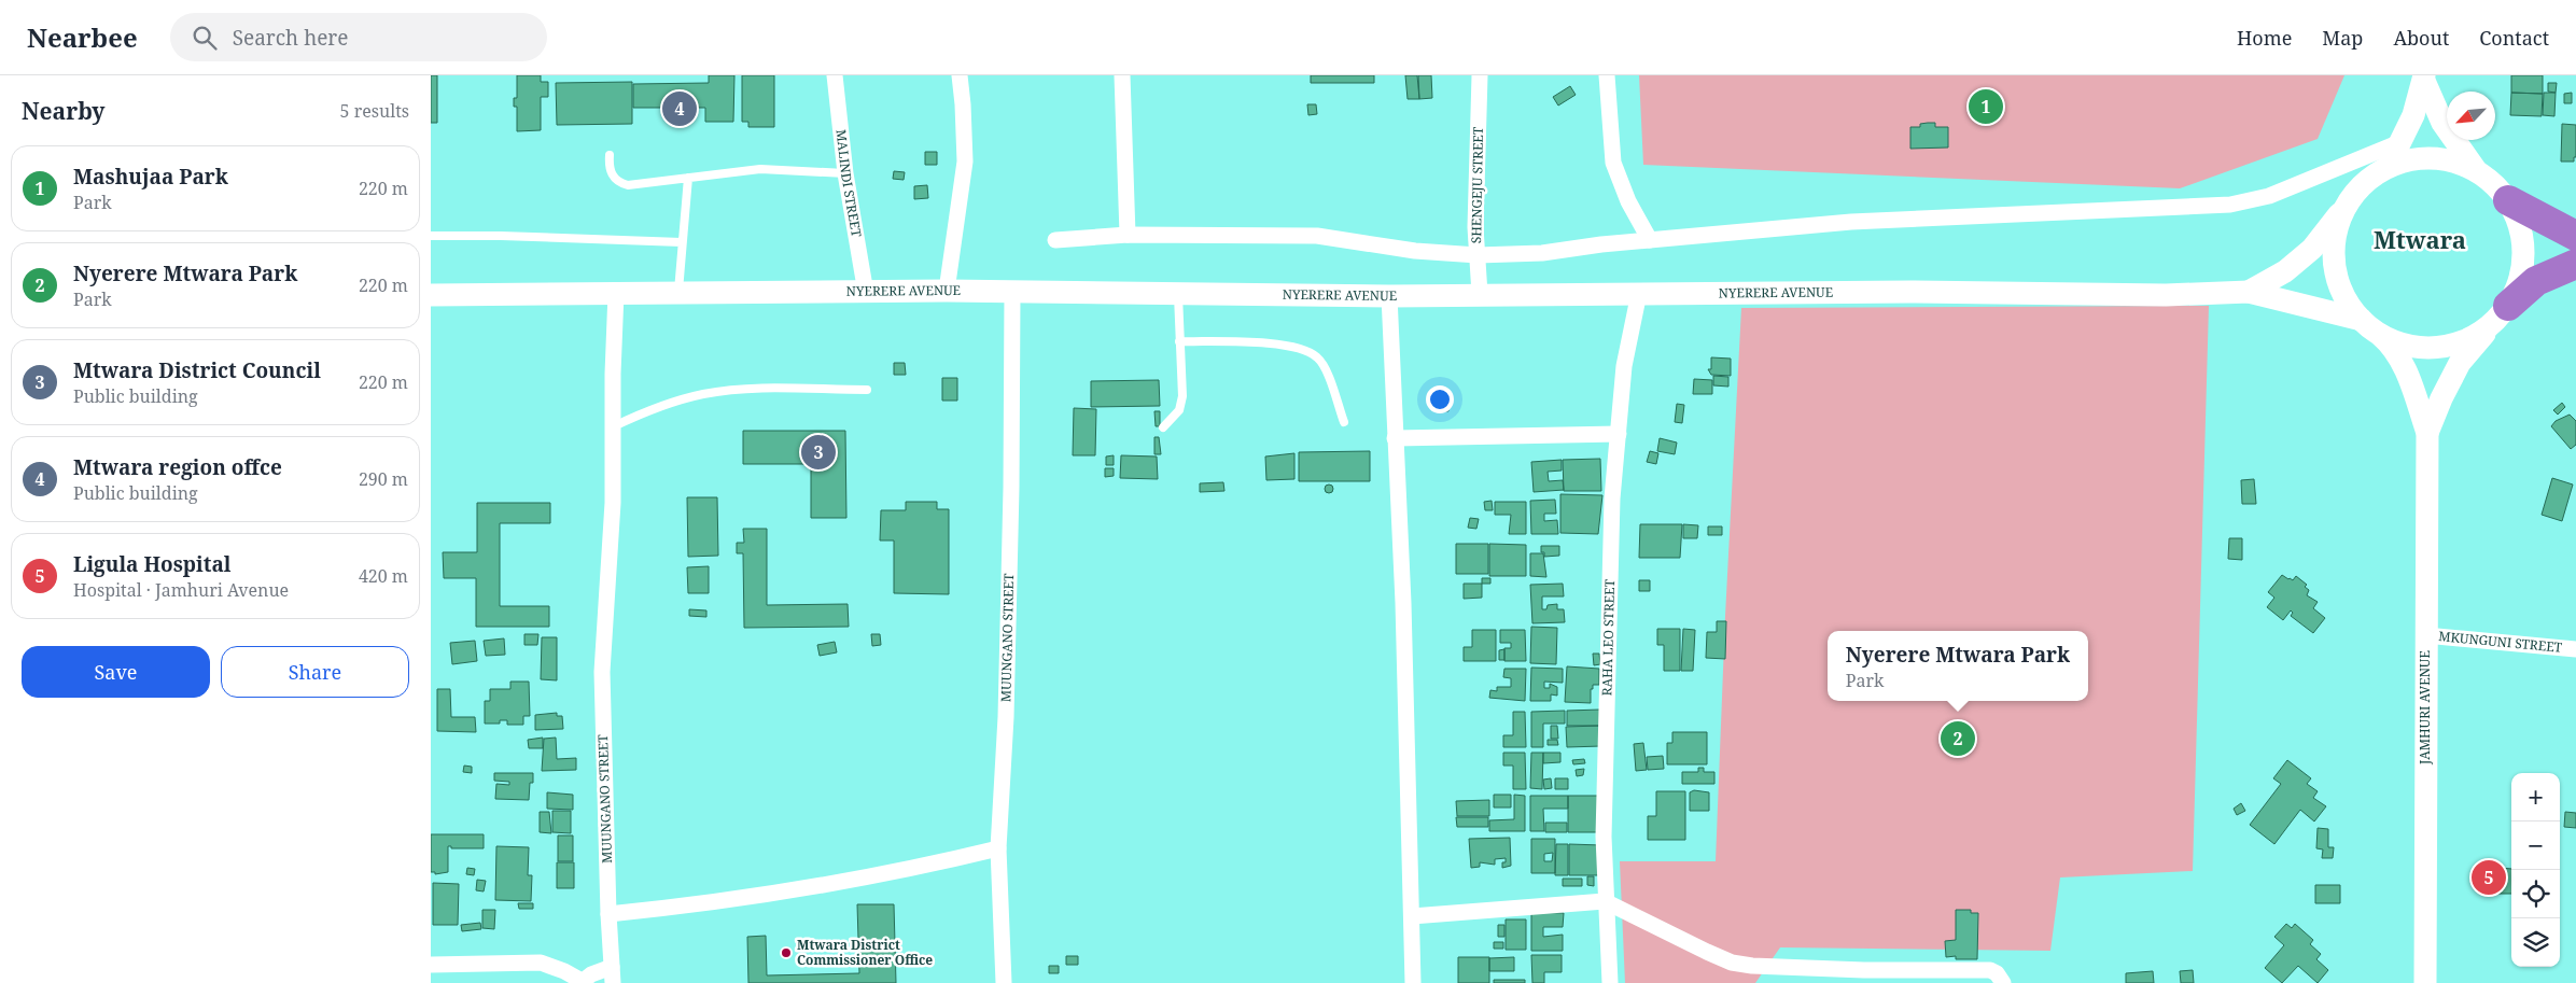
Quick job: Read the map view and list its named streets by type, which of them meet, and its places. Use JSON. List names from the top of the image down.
{
  "streets": {
    "street": [
      "MALINDI STREET",
      "SHENGEJU STREET",
      "NYERERE AVENUE",
      "MUUNGANO STREET",
      "RAHA LEO STREET",
      "MKUNGUNI STREET",
      "JAMHURI AVENUE"
    ]
  },
  "crossings": [
    ["MALINDI STREET", "NYERERE AVENUE"],
    ["SHENGEJU STREET", "NYERERE AVENUE"],
    ["NYERERE AVENUE", "MUUNGANO STREET"],
    ["NYERERE AVENUE", "RAHA LEO STREET"],
    ["MKUNGUNI STREET", "JAMHURI AVENUE"]
  ],
  "districts": ["Mtwara"],
  "places": ["Mtwara District Commissioner Office"],
  "north": "bottom left",
  "page": {
    "header": "Nearbee",
    "search": "Search here",
    "nav": [
      "Home",
      "Map",
      "About",
      "Contact"
    ],
    "heading": ["Nearby", "5 results"],
    "pins": [
      "1",
      "4",
      "3",
      "2",
      "5"
    ],
    "list": [
      {
        "mark": "1",
        "name": "Mashujaa Park",
        "note": "Park",
        "value": "220 m"
      },
      {
        "mark": "2",
        "name": "Nyerere Mtwara Park",
        "note": "Park",
        "value": "220 m"
      },
      {
        "mark": "3",
        "name": "Mtwara District Council",
        "note": "Public building",
        "value": "220 m"
      },
      {
        "mark": "4",
        "name": "Mtwara region offce",
        "note": "Public building",
        "value": "290 m"
      },
      {
        "mark": "5",
        "name": "Ligula Hospital",
        "note": "Hospital · Jamhuri Avenue",
        "value": "420 m"
      }
    ],
    "buttons": ["Save", "Share"],
    "popup": ["Nyerere Mtwara Park", "Park"],
    "map_buttons": ["+", "−"]
  }
}
